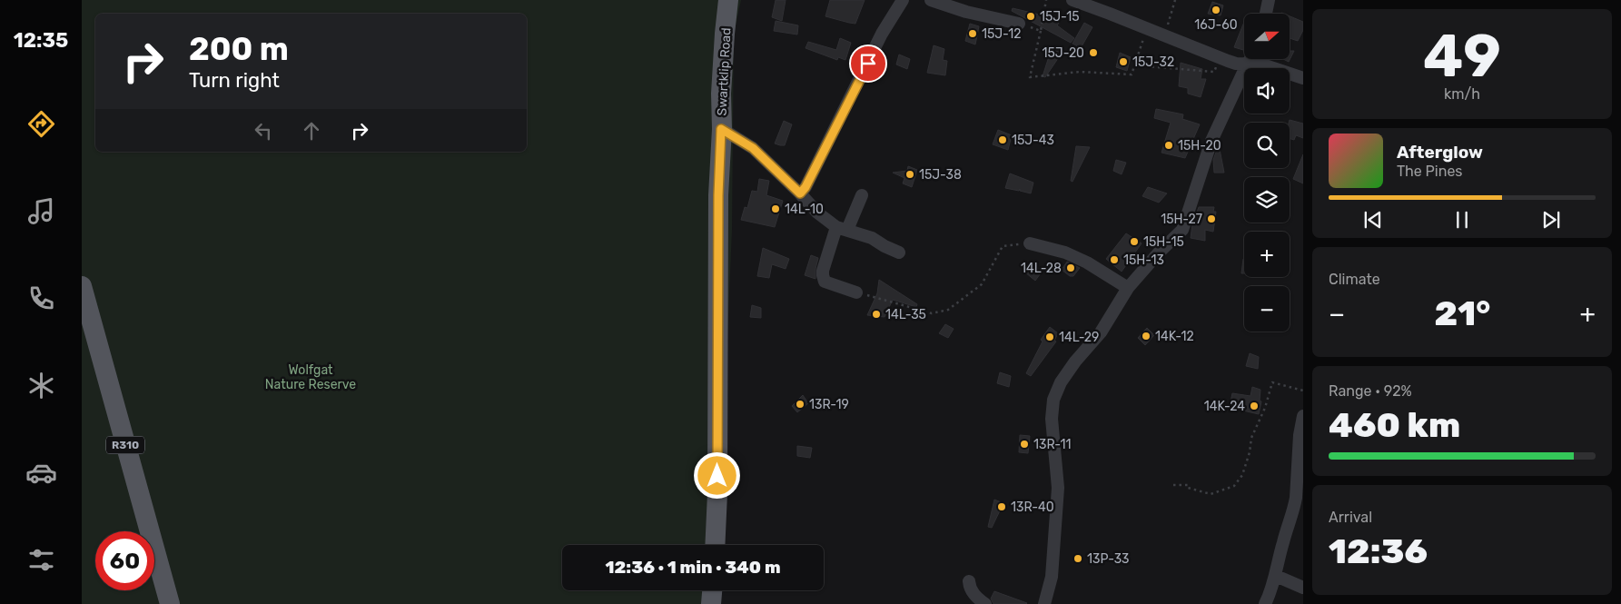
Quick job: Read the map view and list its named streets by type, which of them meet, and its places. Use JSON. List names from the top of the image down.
{
  "streets": {
    "main road": ["Swartklip Road", "R310"]
  },
  "parks": ["Wolfgat Nature Reserve"],
  "places": [
    "16J-60",
    "15J-15",
    "15J-12",
    "15J-20",
    "15J-32",
    "15J-43",
    "15H-20",
    "15J-38",
    "14L-10",
    "15H-27",
    "15H-15",
    "15H-13",
    "14L-28",
    "14L-35",
    "14K-12",
    "14L-29",
    "13R-19",
    "14K-24",
    "13R-11",
    "13R-40",
    "13P-33"
  ],
  "north": "right",
  "page": {
    "tabs": "12:35",
    "tile": [
      ["49", "km/h"],
      "Climate",
      ["Range · 92%", "460 km"],
      ["Arrival", "12:36"]
    ],
    "map_buttons": ["+", "−"],
    "turn": ["200 m", "Turn right"],
    "song": ["Afterglow", "The Pines"],
    "heat": ["−", "21°", "+"],
    "limit": "60",
    "trip": "12:36 · 1 min · 340 m"
  }
}
